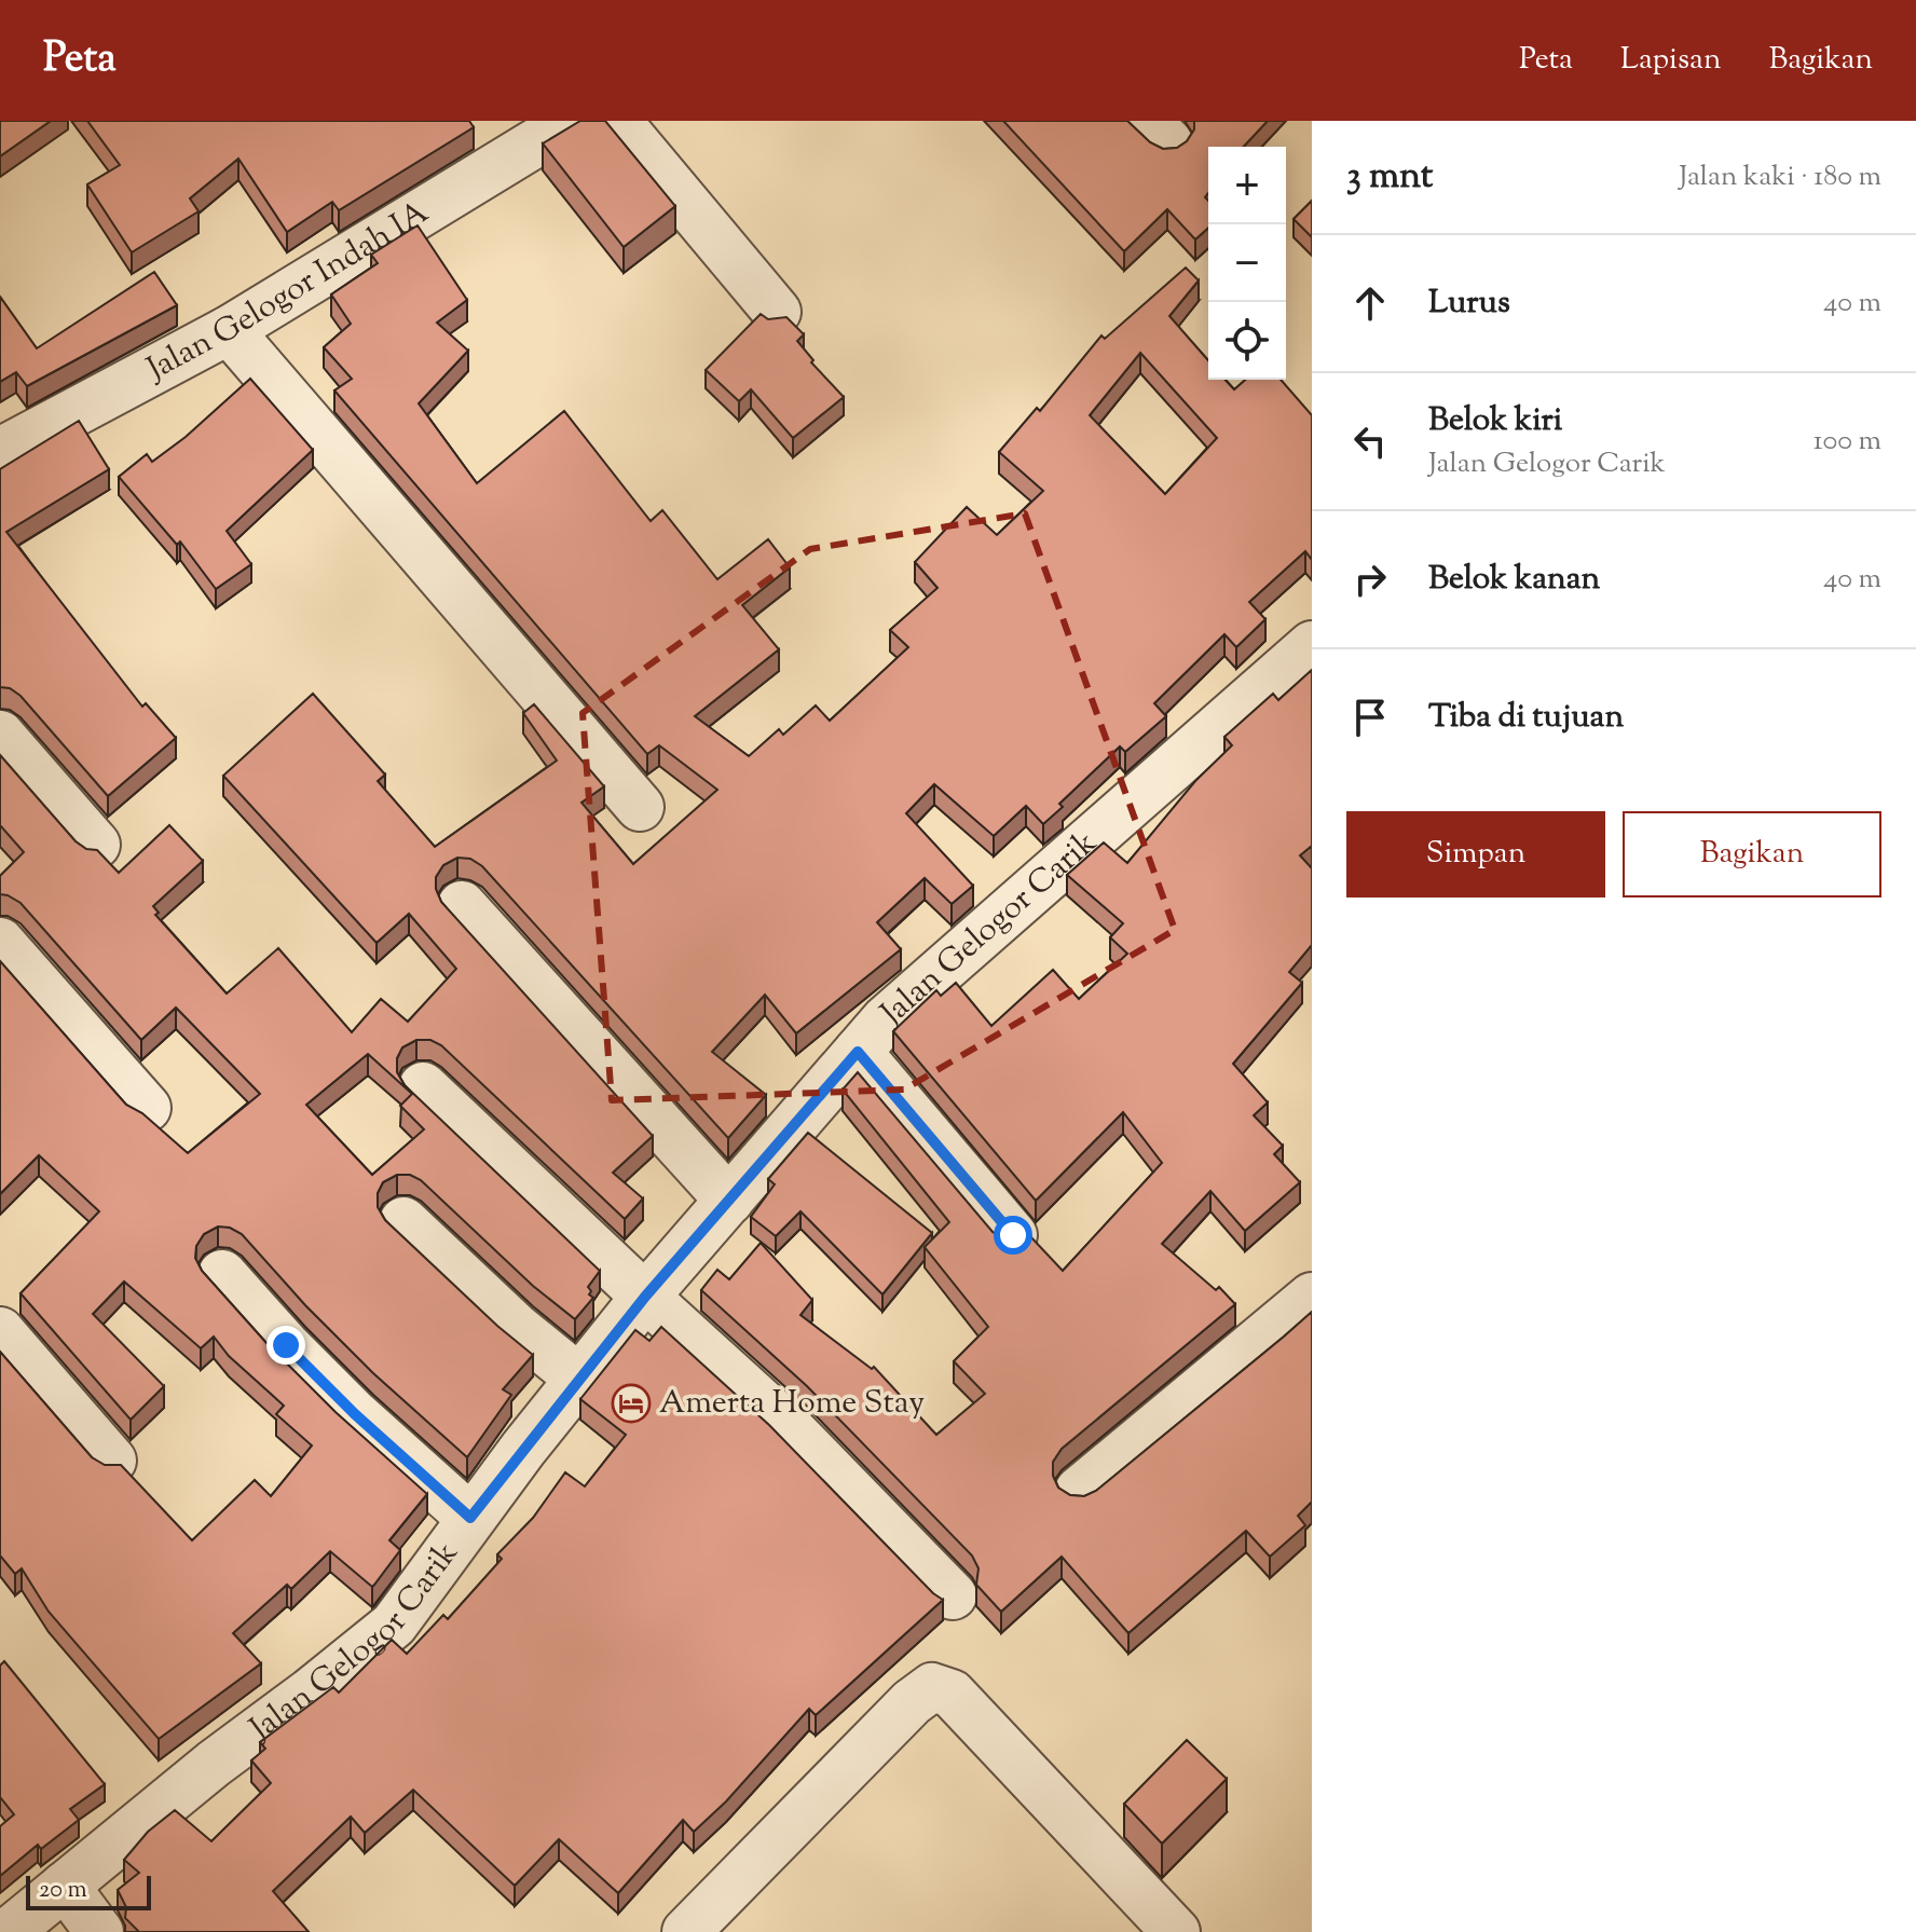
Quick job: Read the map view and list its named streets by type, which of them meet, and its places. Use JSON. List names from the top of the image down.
{
  "streets": {
    "street": ["Jalan Gelogor Indah IA", "Jalan Gelogor Carik"]
  },
  "places": {
    "hotel": ["Amerta Home Stay"]
  },
  "scale_bar": "20 m",
  "page": {
    "header": "Peta",
    "nav": ["Peta", "Lapisan", "Bagikan"],
    "heading": ["3 mnt", "Jalan kaki · 180 m"],
    "map_buttons": ["+", "−"],
    "list": [
      ["Lurus", "40 m"],
      ["Belok kiri", "Jalan Gelogor Carik", "100 m"],
      ["Belok kanan", "40 m"],
      "Tiba di tujuan"
    ],
    "buttons": ["Simpan", "Bagikan"],
    "scale": "20 m"
  }
}
